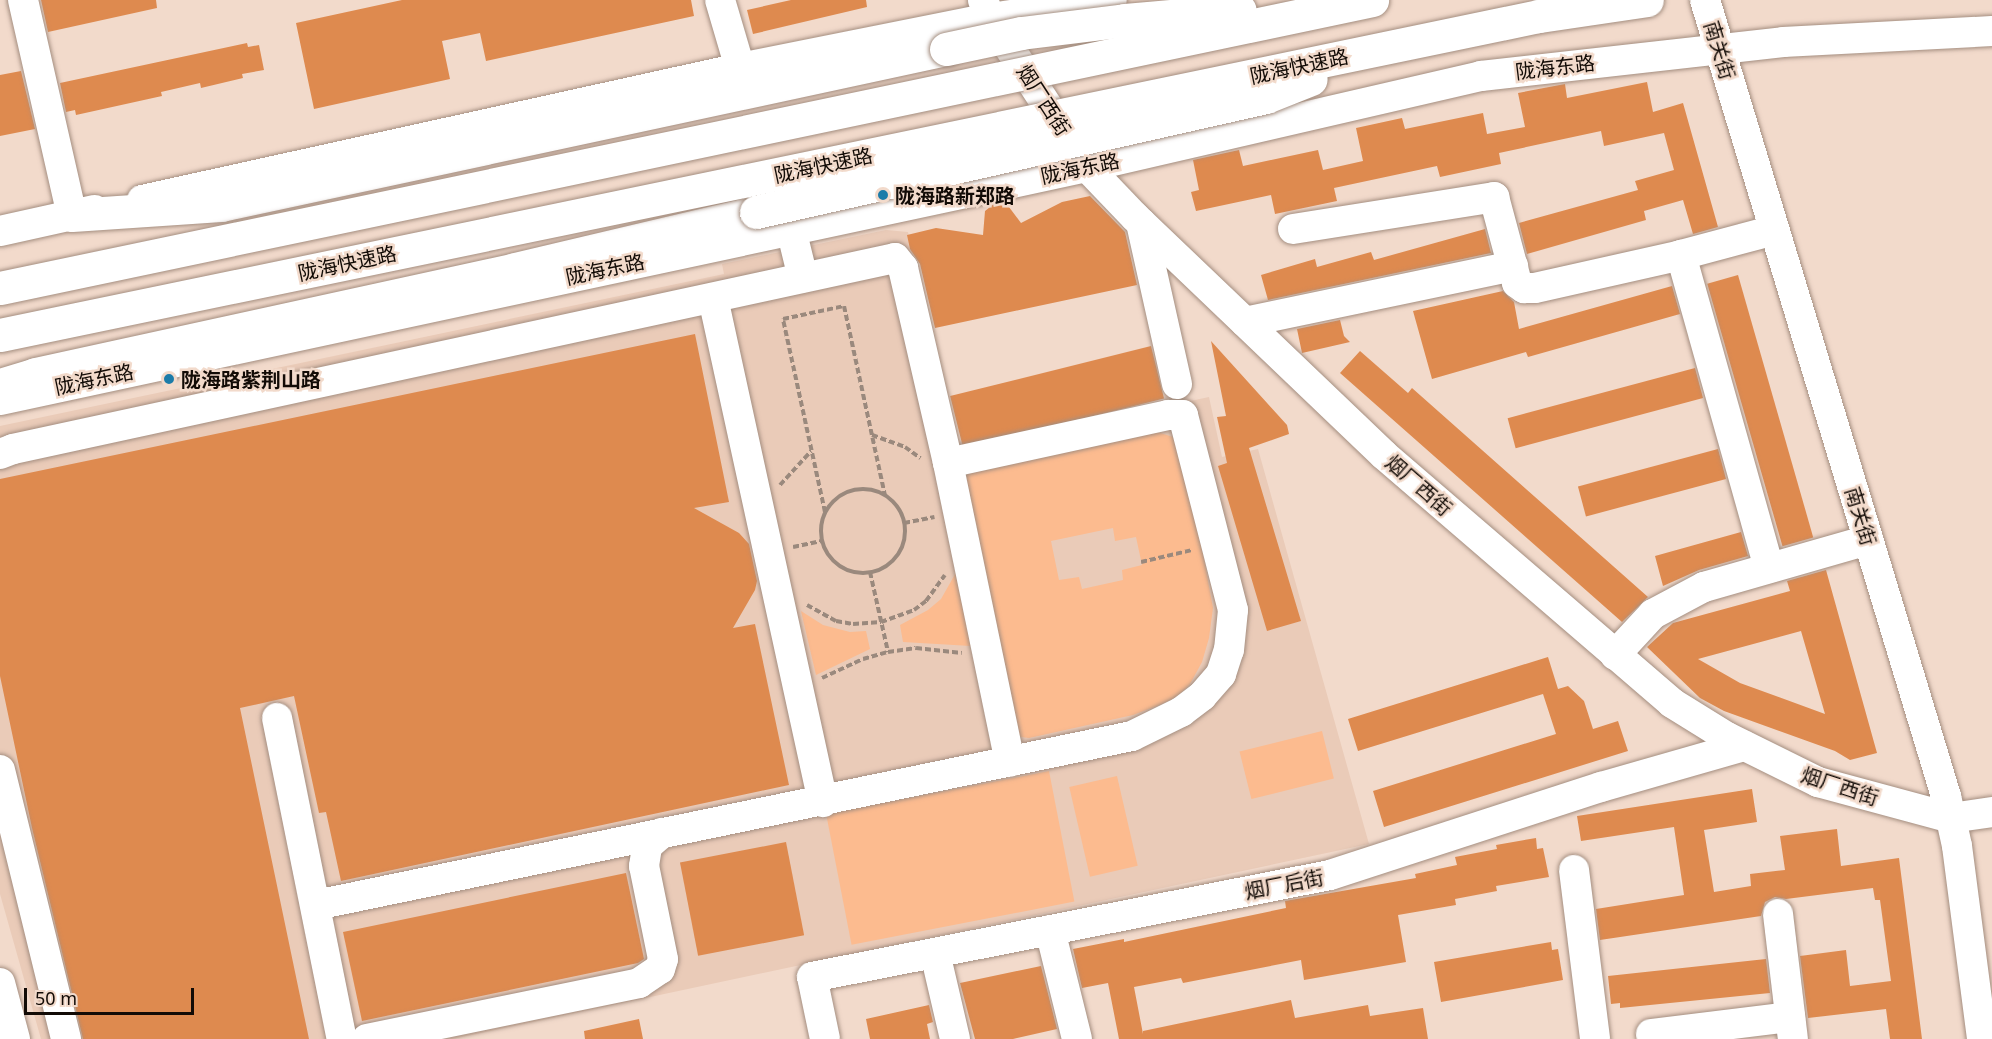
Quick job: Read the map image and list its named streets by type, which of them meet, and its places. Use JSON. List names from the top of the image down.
{
  "streets": {
    "highway": ["陇海快速路"],
    "street": [
      "南关街",
      "陇海东路",
      "烟厂西街",
      "烟厂后街"
    ]
  },
  "crossings": [
    ["南关街", "陇海东路"],
    ["南关街", "烟厂西街"],
    ["陇海东路", "烟厂西街"],
    ["烟厂西街", "烟厂后街"]
  ],
  "places": ["陇海路新郑路", "陇海路紫荆山路"],
  "scale_bar": "50 m"
}
